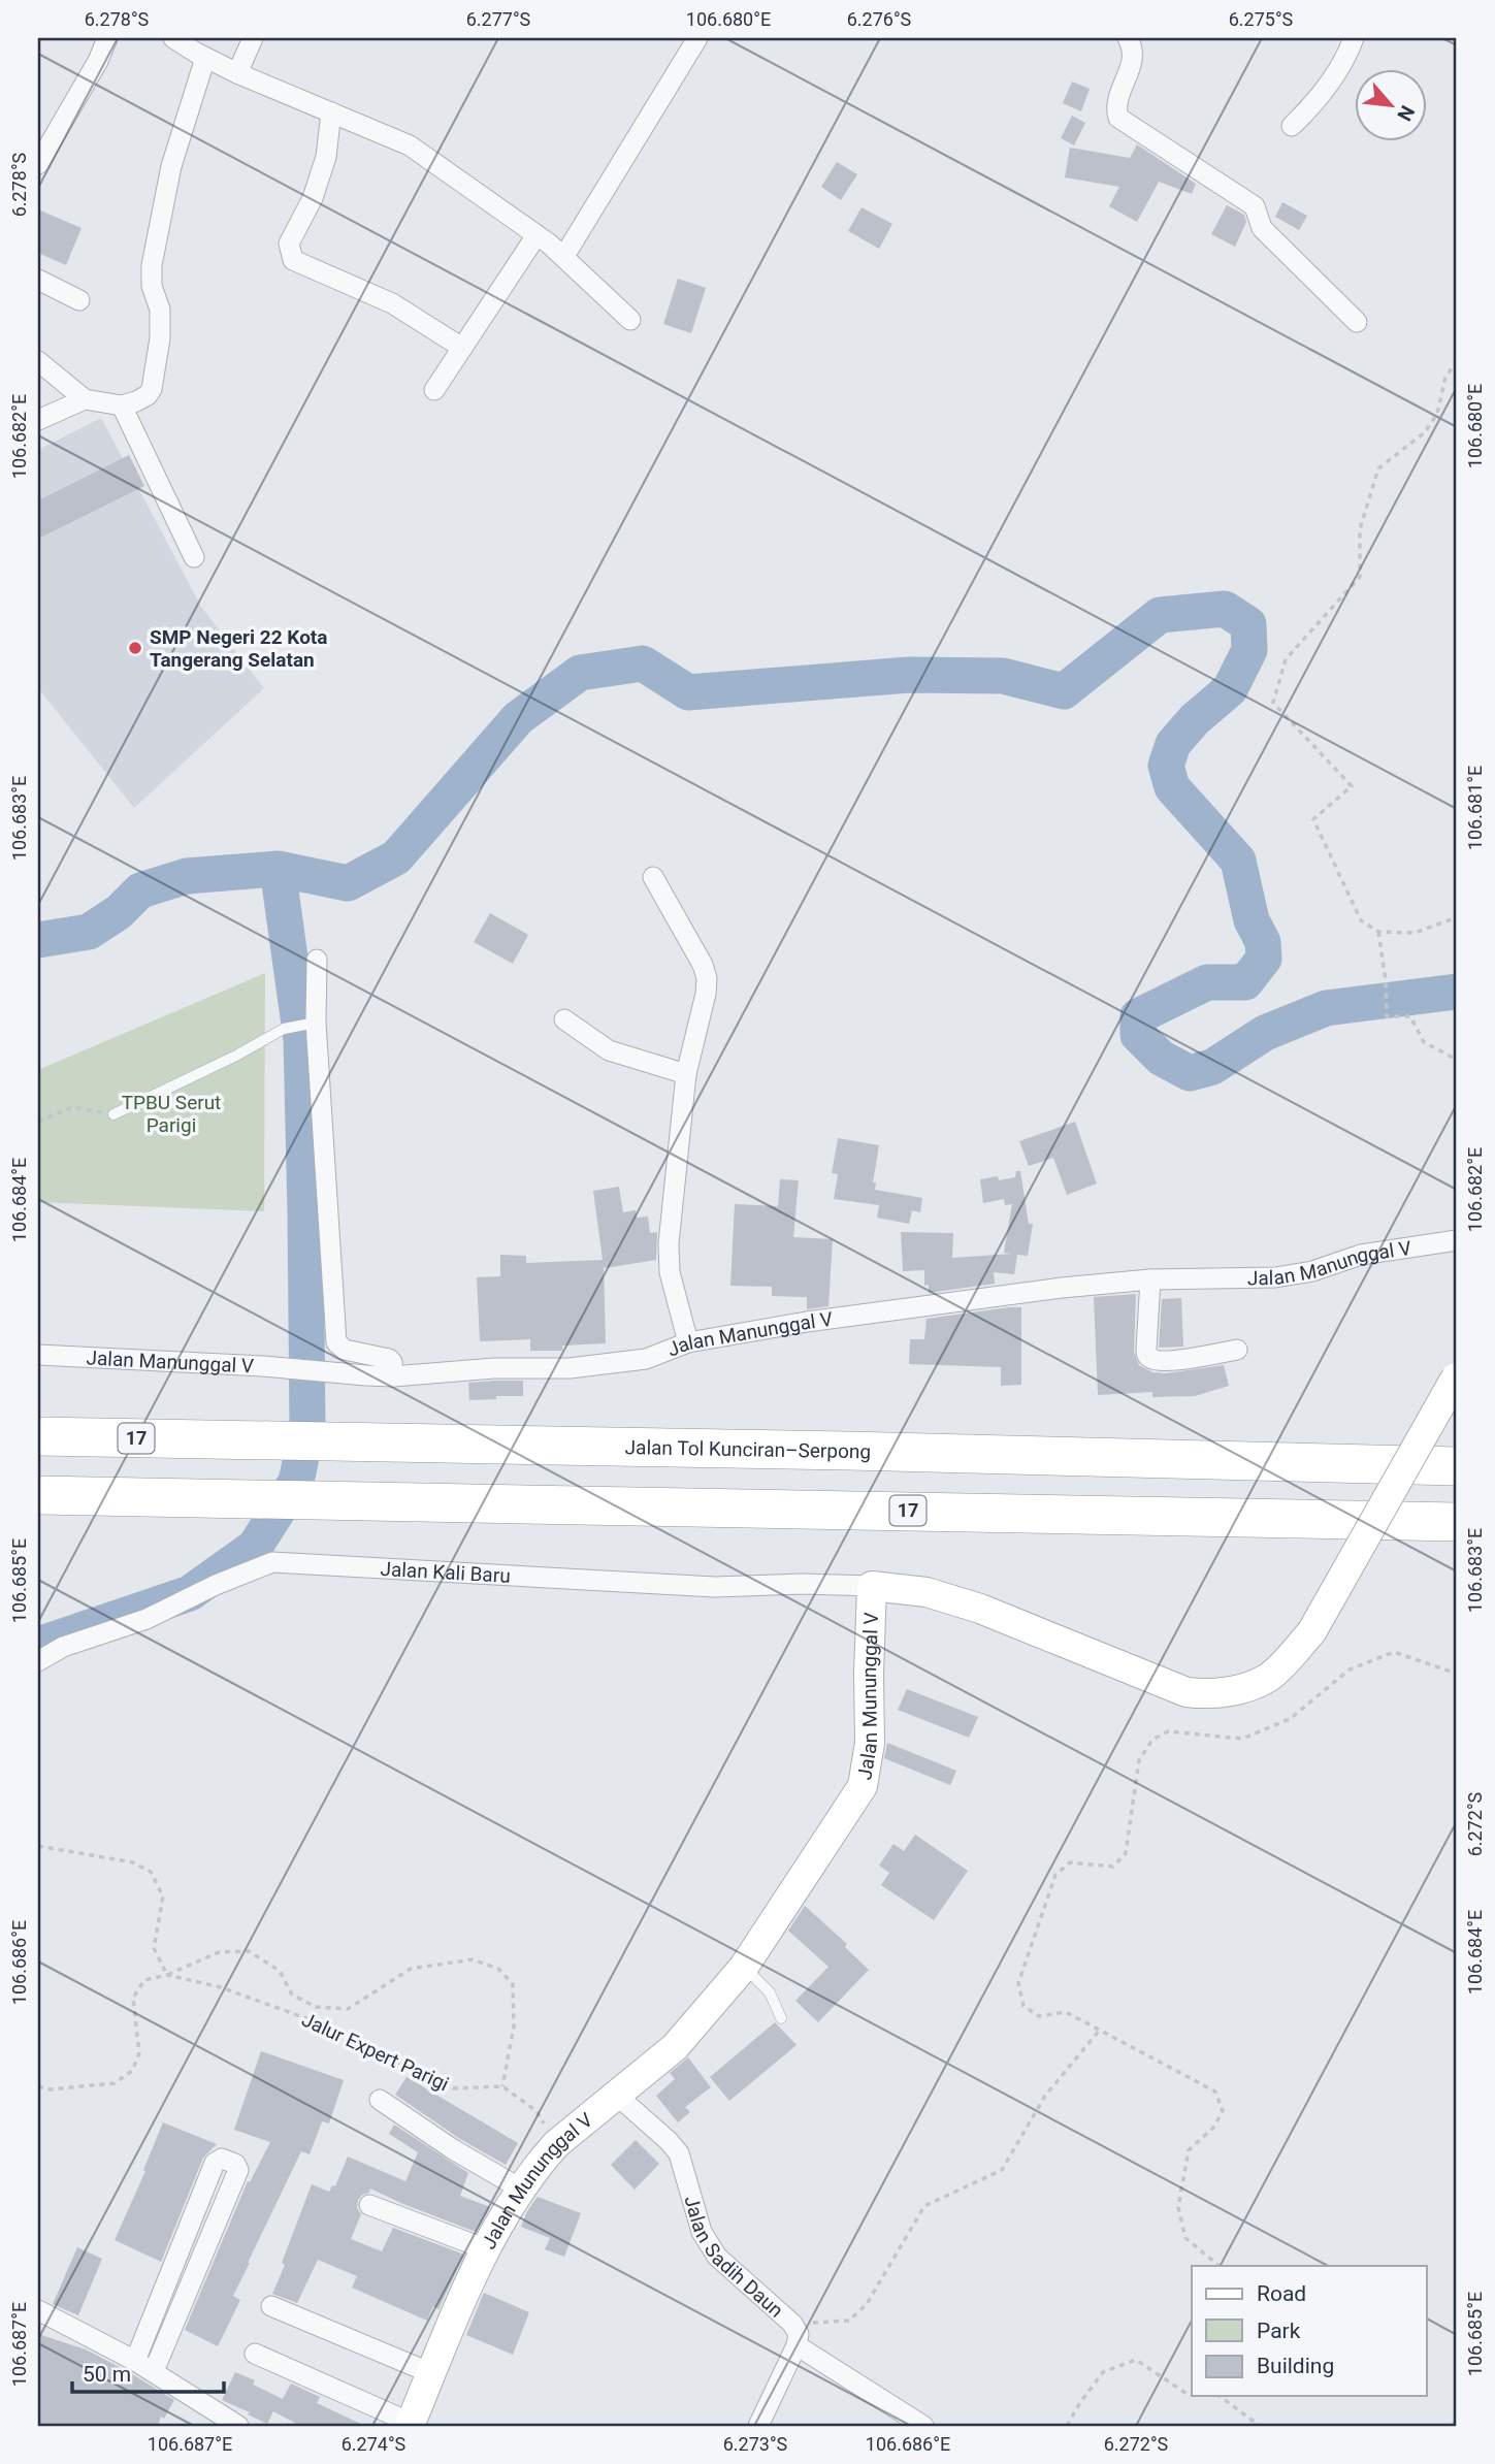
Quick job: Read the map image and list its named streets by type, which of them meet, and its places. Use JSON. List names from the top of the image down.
{
  "streets": {
    "highway": ["17", "Jalan Tol Kunciran–Serpong"],
    "street": [
      "Jalan Manunggal V",
      "Jalan Kali Baru",
      "Jalan Mununggal V",
      "Jalan Sadih Daun"
    ],
    "path": ["Jalur Expert Parigi"]
  },
  "crossings": [
    ["Jalan Kali Baru", "Jalan Mununggal V"],
    ["Jalan Mununggal V", "Jalan Sadih Daun"]
  ],
  "parks": ["TPBU Serut Parigi"],
  "places": ["SMP Negeri 22 Kota Tangerang Selatan"],
  "legend": ["Road", "Park", "Building"],
  "scale_bar": "50 m",
  "north": "bottom right",
  "coordinates": [
    "6.278°S",
    "6.277°S",
    "106.680°E",
    "6.276°S",
    "6.275°S",
    "106.682°E",
    "106.681°E",
    "106.683°E",
    "106.684°E",
    "106.685°E",
    "6.272°S",
    "106.686°E",
    "106.687°E",
    "6.274°S",
    "6.273°S"
  ]
}
